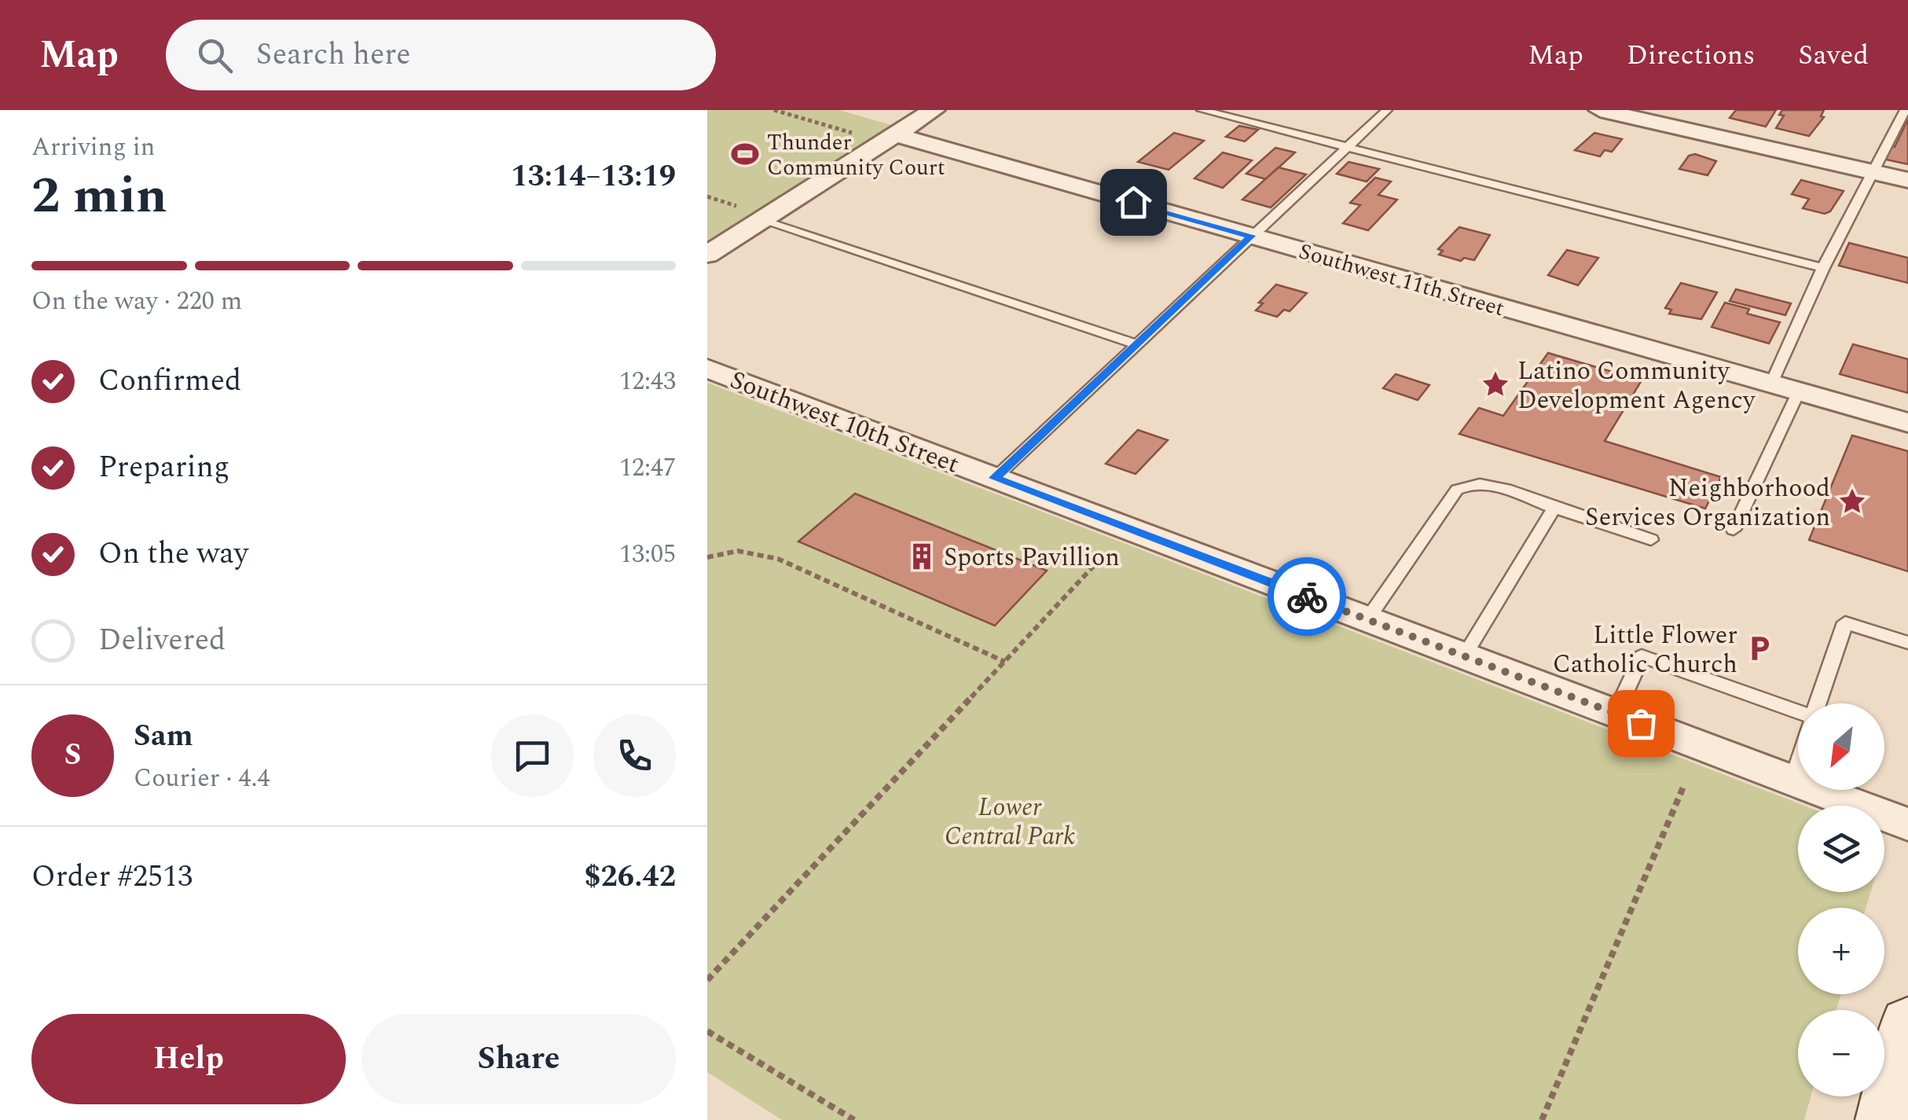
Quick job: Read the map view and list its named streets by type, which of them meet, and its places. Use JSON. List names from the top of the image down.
{
  "streets": {
    "street": ["Southwest 11th Street", "Southwest 10th Street"]
  },
  "parks": ["Lower Central Park"],
  "places": {
    "sports": ["Thunder Community Court"],
    "place": ["Latino Community Development Agency", "Neighborhood Services Organization"],
    "building": ["Sports Pavillion"],
    "parking": ["Little Flower Catholic Church"]
  },
  "north": "bottom left",
  "page": {
    "header": "Map",
    "search": "Search here",
    "nav": ["Map", "Directions", "Saved"],
    "heading": ["2 min", "Arriving in", "13:14–13:19"],
    "panel": [
      "Sam",
      "Courier · 4.4",
      "Order #2513",
      "$26.42"
    ],
    "bar": "On the way · 220 m",
    "list": [
      ["Confirmed", "12:43"],
      ["Preparing", "12:47"],
      ["On the way", "13:05"],
      "Delivered"
    ],
    "map_buttons": ["+", "−"],
    "round": "S",
    "buttons": ["Help", "Share"]
  }
}
